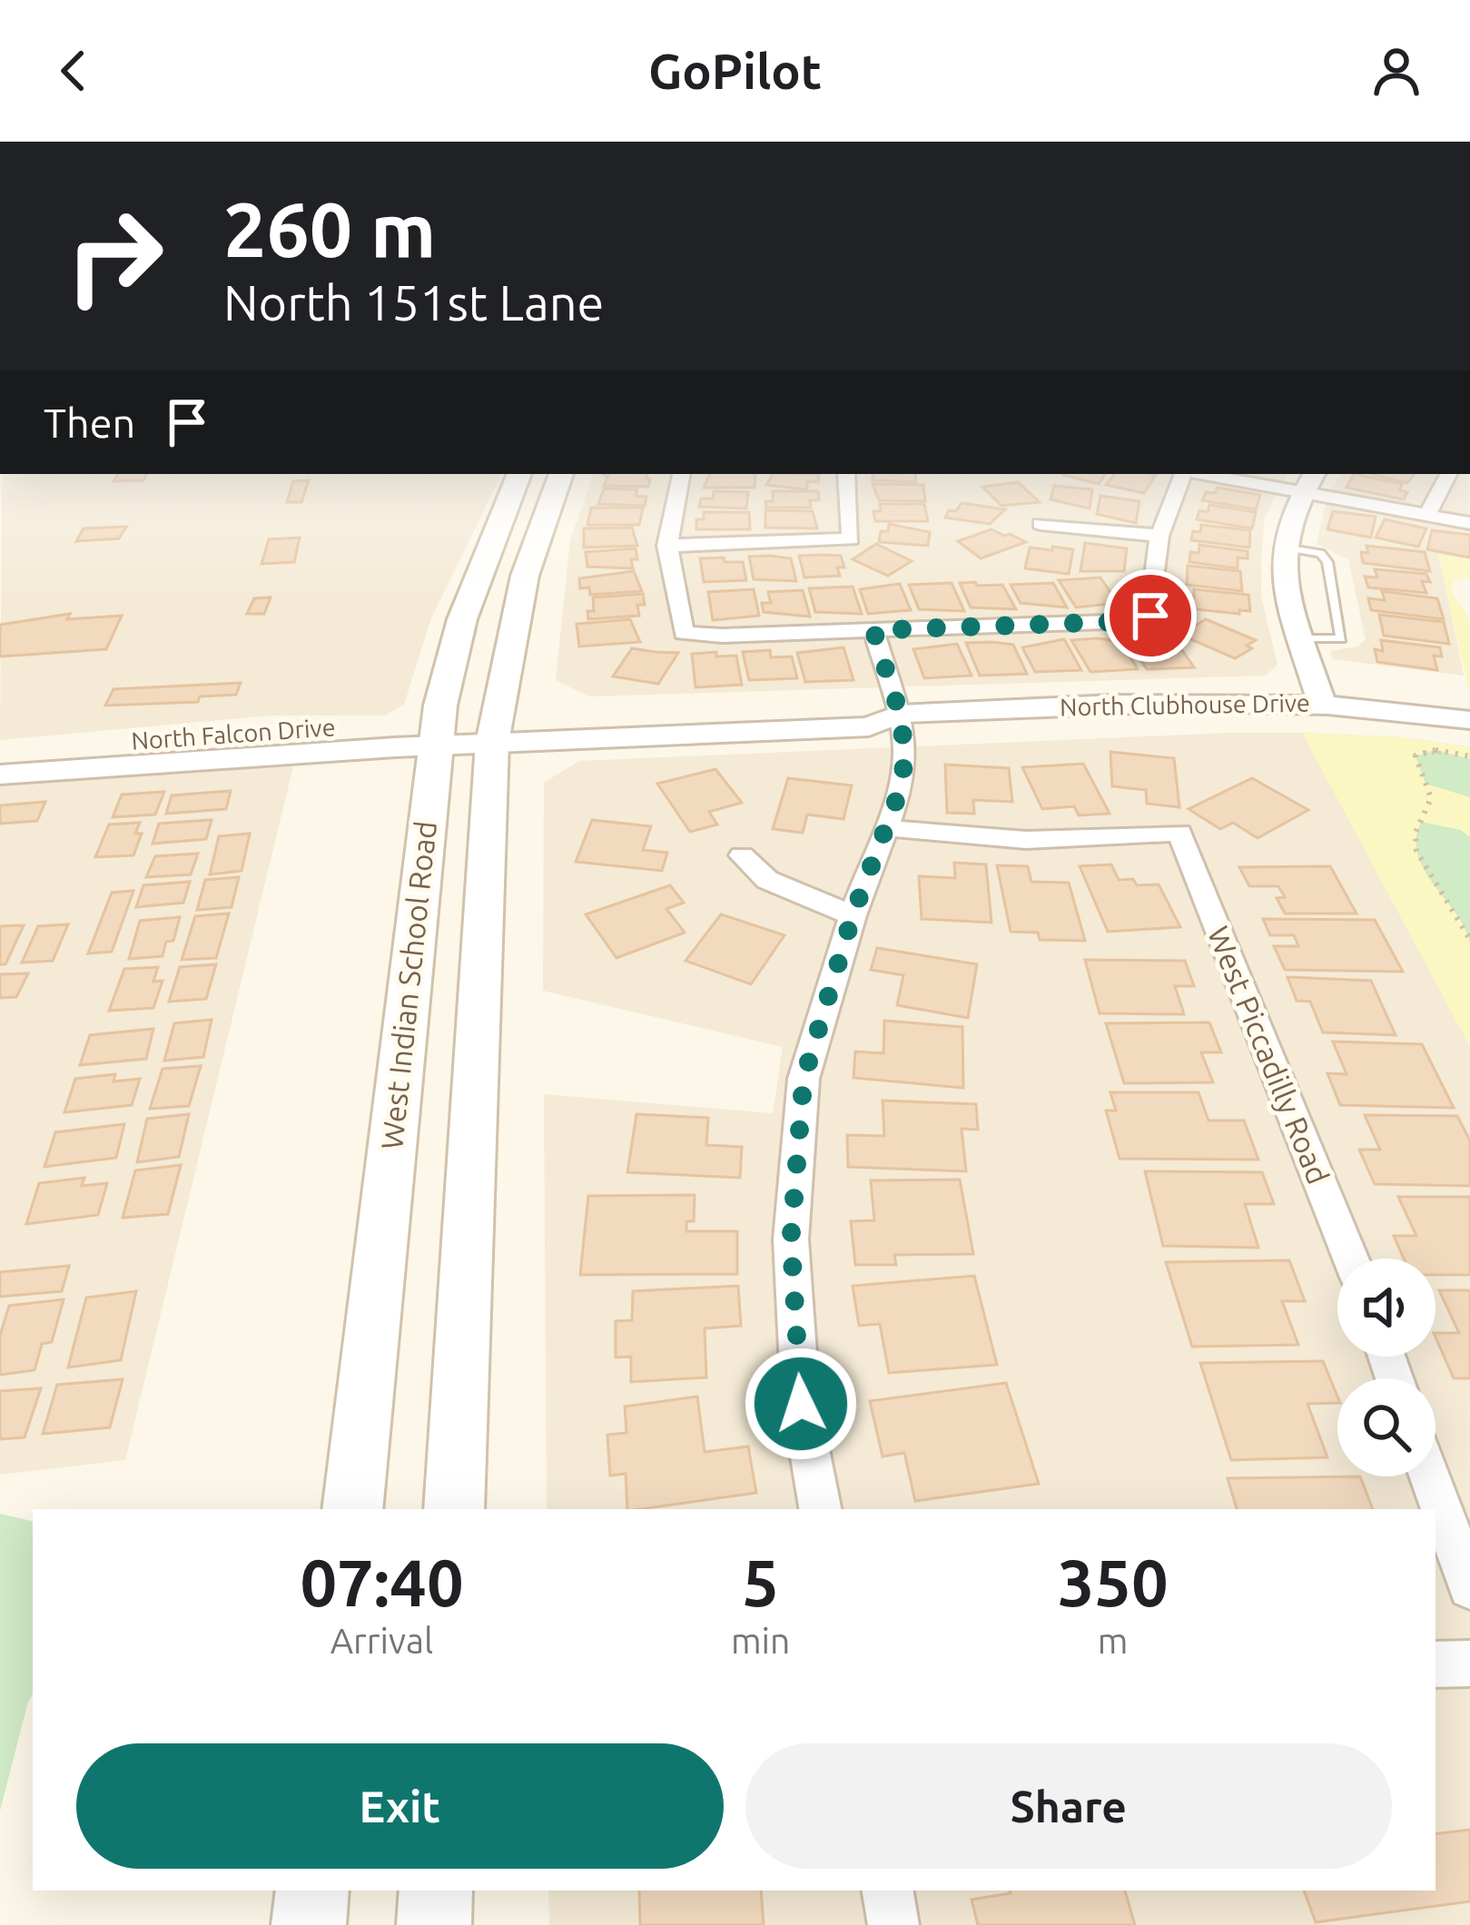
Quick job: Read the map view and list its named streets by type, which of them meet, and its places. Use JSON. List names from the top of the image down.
{
  "streets": {
    "main road": ["West Indian School Road"],
    "street": ["North Clubhouse Drive", "North Falcon Drive", "West Piccadilly Road"]
  },
  "crossings": [
    ["North Clubhouse Drive", "North Falcon Drive"],
    ["North Clubhouse Drive", "West Indian School Road"],
    ["North Falcon Drive", "West Indian School Road"]
  ],
  "page": {
    "header": "GoPilot",
    "turn": ["260 m", "North 151st Lane"],
    "then": "Then",
    "eta": [
      "07:40",
      "Arrival",
      "5",
      "min",
      "350",
      "m"
    ],
    "buttons": ["Exit", "Share"]
  }
}
